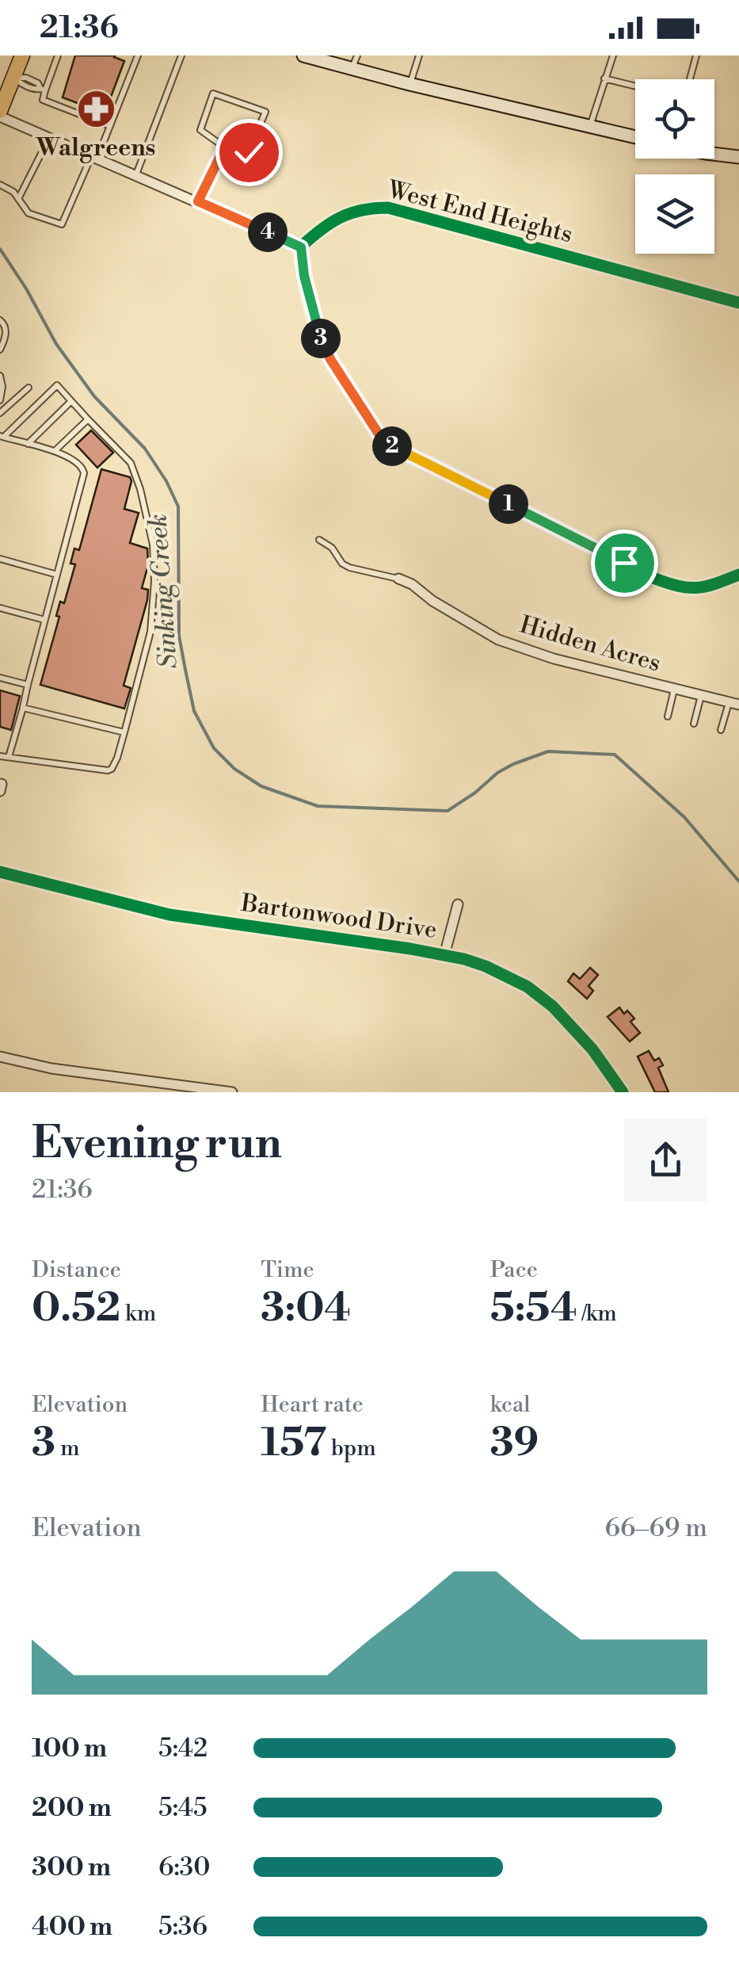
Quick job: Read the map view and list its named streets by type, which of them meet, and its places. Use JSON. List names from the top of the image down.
{
  "streets": {
    "street": ["West End Heights", "Hidden Acres", "Bartonwood Drive"]
  },
  "water": ["Sinking Creek"],
  "places": {
    "pharmacy": ["Walgreens"]
  },
  "page": {
    "status": "21:36",
    "pins": [
      "4",
      "3",
      "2",
      "1"
    ],
    "heading": ["Evening run", "21:36"],
    "stats": [
      ["Distance", "0.52 km"],
      ["Time", "3:04"],
      ["Pace", "5:54 /km"],
      ["Elevation", "3 m"],
      ["Heart rate", "157 bpm"],
      ["kcal", "39"]
    ],
    "chart": ["Elevation", "66–69 m"],
    "list": [
      {
        "name": "100 m",
        "note": "5:42"
      },
      {
        "name": "200 m",
        "note": "5:45"
      },
      {
        "name": "300 m",
        "note": "6:30"
      },
      {
        "name": "400 m",
        "note": "5:36"
      }
    ]
  }
}
